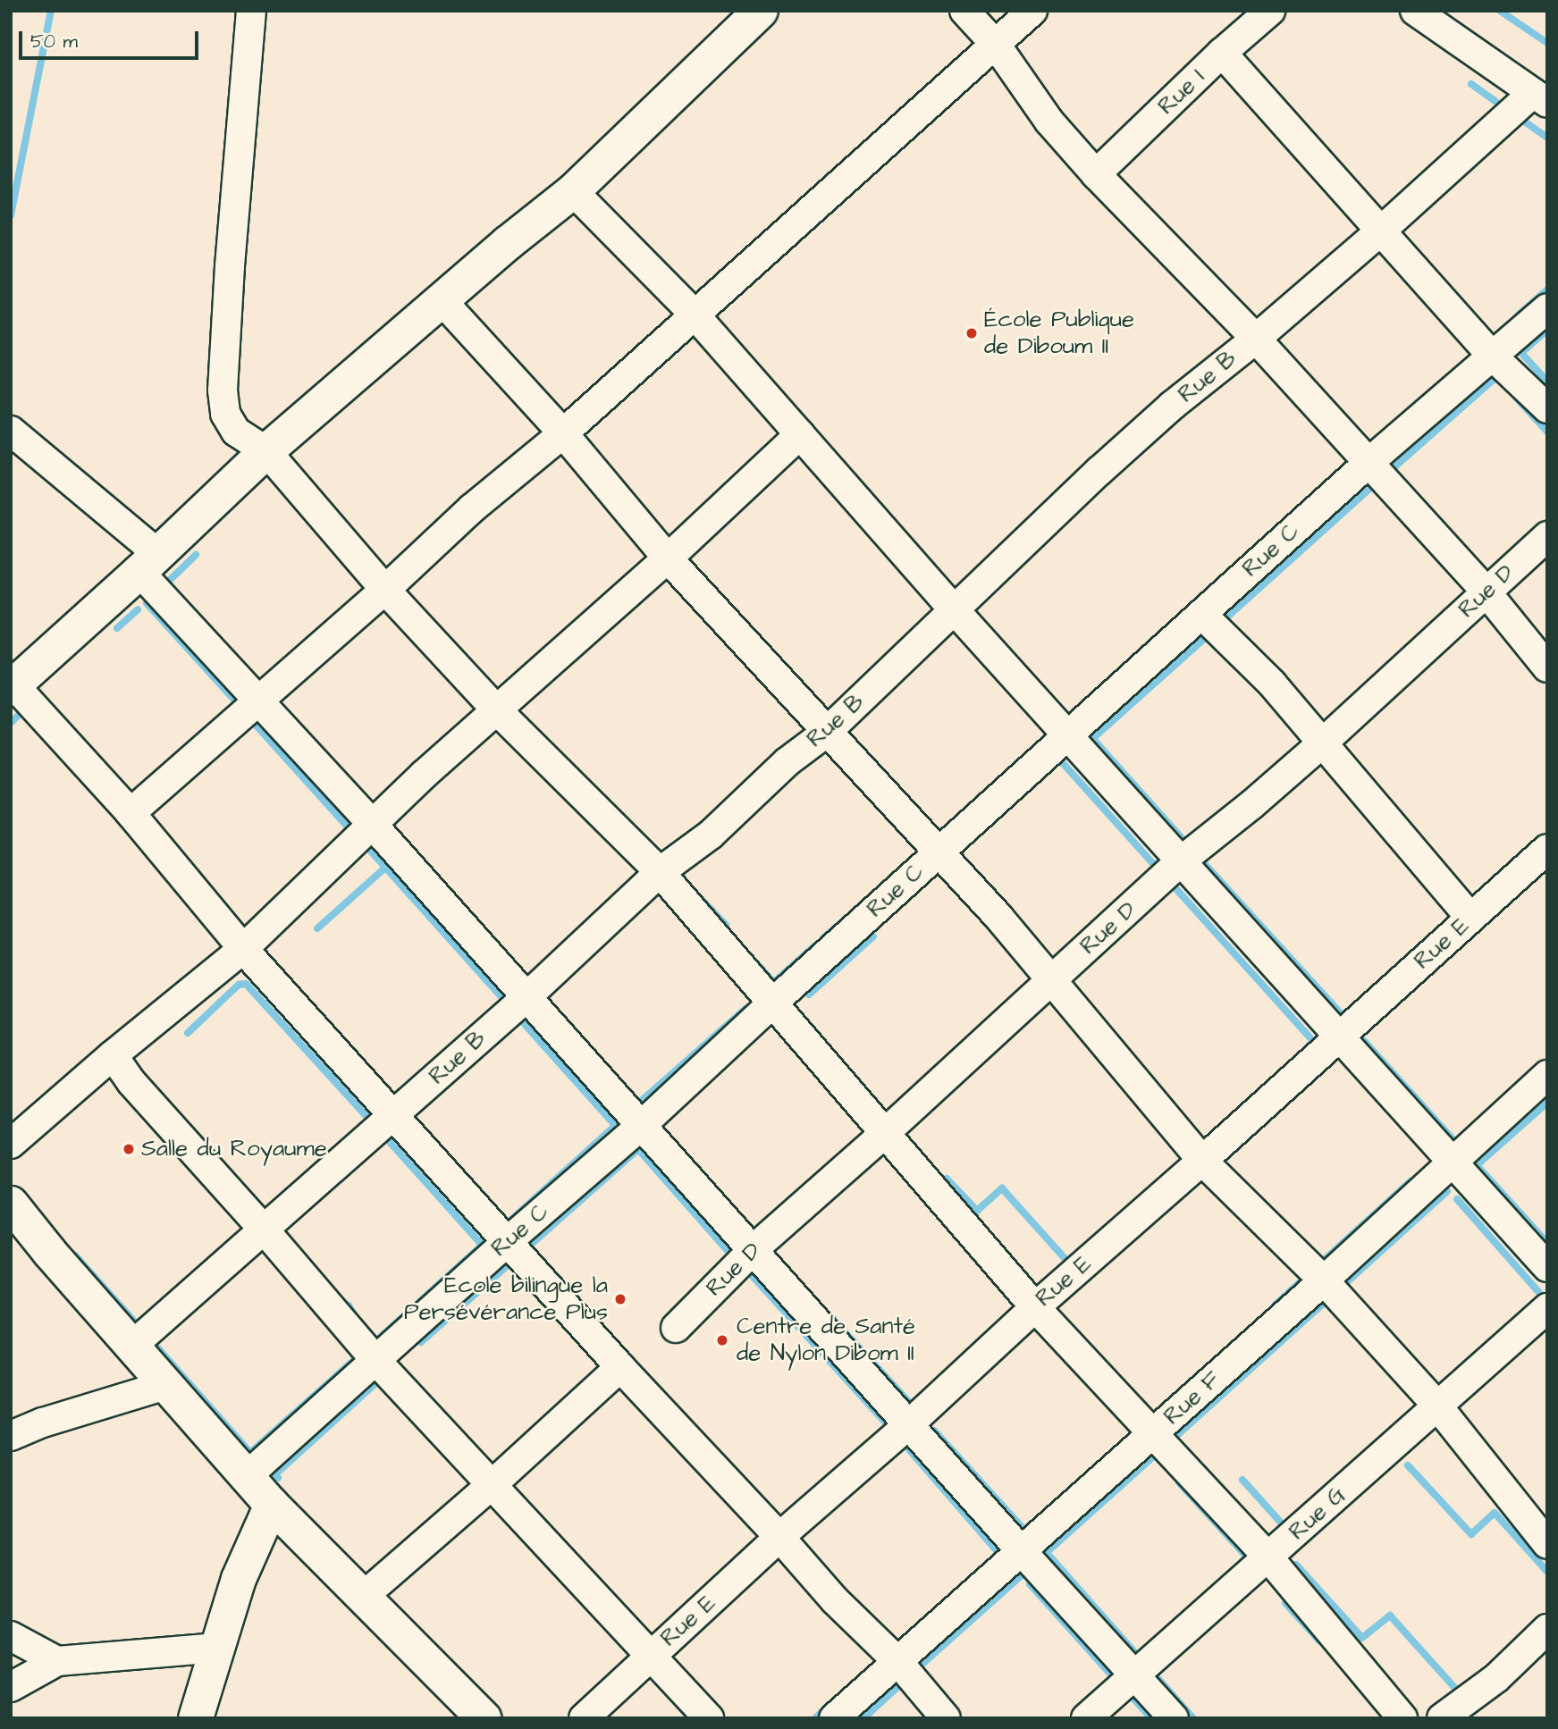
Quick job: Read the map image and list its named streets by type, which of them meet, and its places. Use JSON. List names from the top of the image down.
{
  "streets": {
    "street": [
      "Rue I",
      "Rue B",
      "Rue C",
      "Rue D",
      "Rue E",
      "Rue F",
      "Rue G"
    ]
  },
  "places": [
    "École Publique de Diboum II",
    "Salle du Royaume",
    "Ecole bilingue la Persévérance Plus",
    "Centre de Santé de Nylon Dibom II"
  ],
  "scale_bar": "50 m"
}
